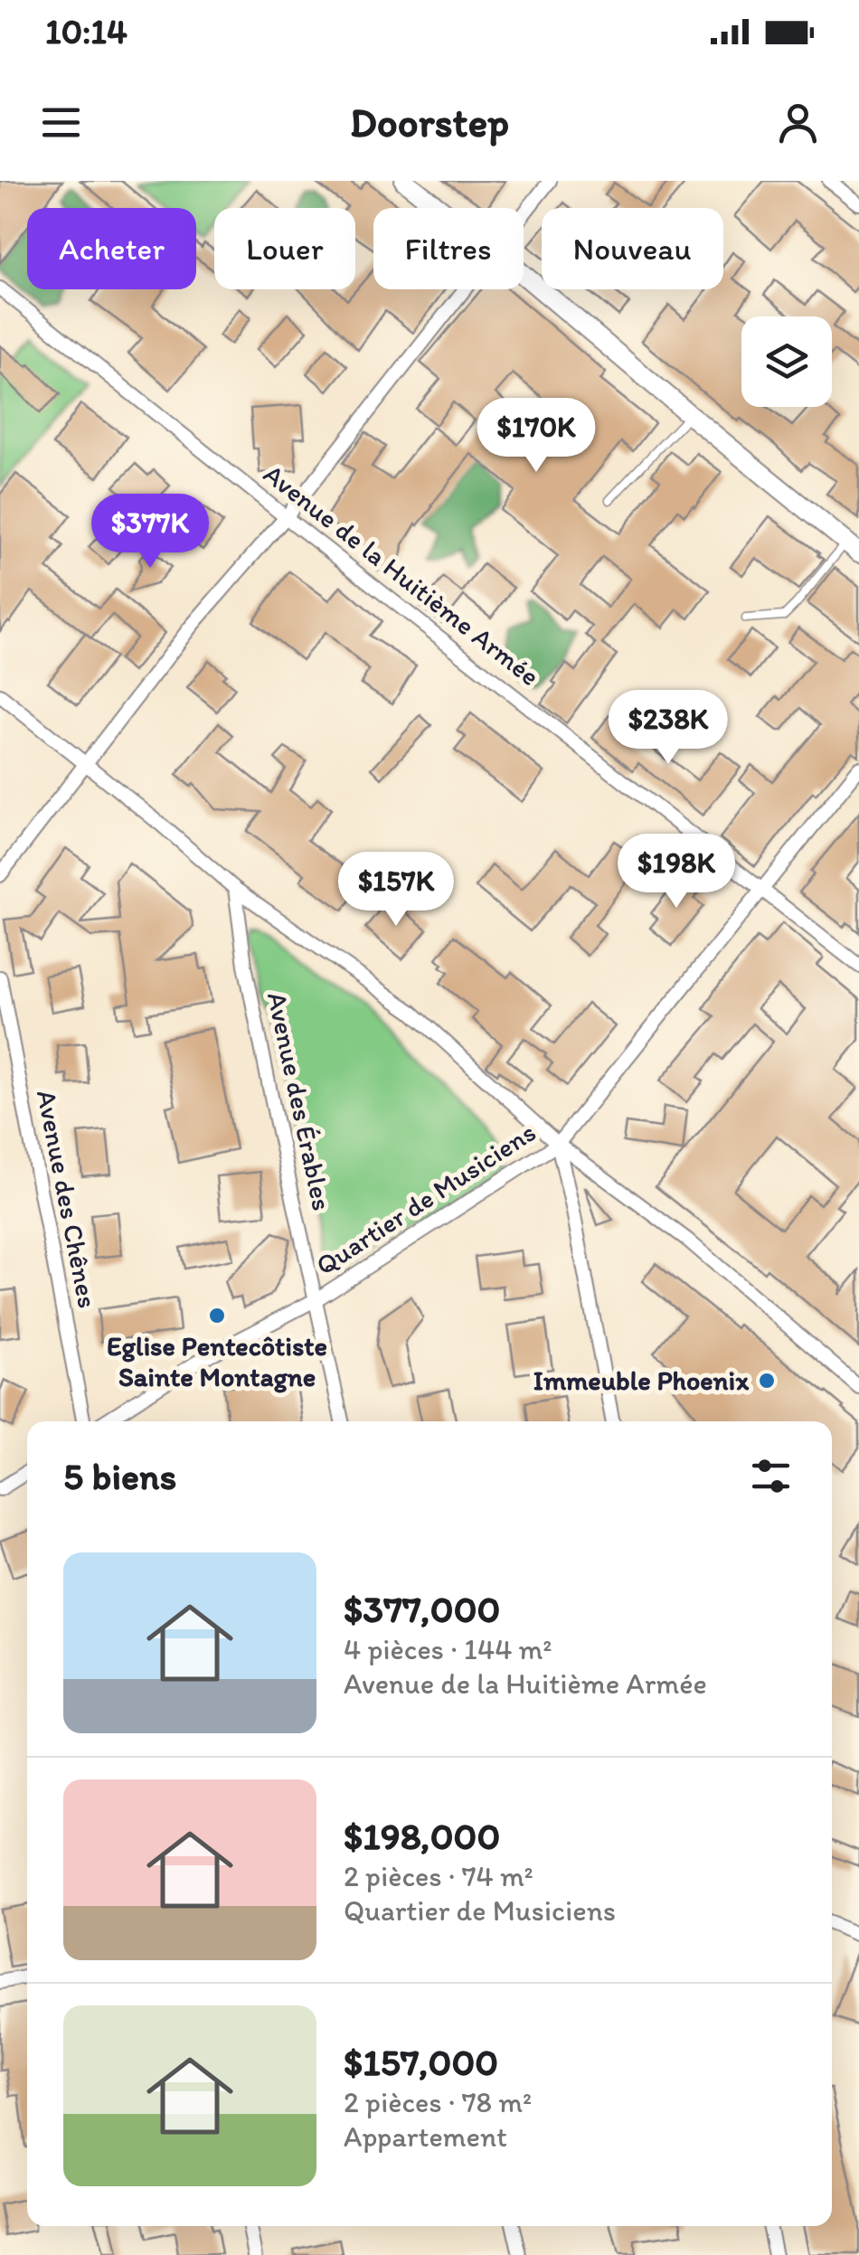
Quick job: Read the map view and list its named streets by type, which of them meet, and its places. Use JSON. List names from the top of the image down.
{
  "streets": {
    "street": [
      "Avenue de la Huitième Armée",
      "Avenue des Érables",
      "Avenue des Chênes",
      "Quartier de Musiciens"
    ]
  },
  "crossings": [
    ["Avenue de la Huitième Armée", "Quartier de Musiciens"],
    ["Avenue des Érables", "Quartier de Musiciens"]
  ],
  "places": ["Eglise Pentecôtiste Sainte Montagne", "Immeuble Phoenix"],
  "page": {
    "status": "10:14",
    "header": "Doorstep",
    "chip": [
      "Acheter",
      "Louer",
      "Filtres",
      "Nouveau"
    ],
    "price": [
      "$170K",
      "$377K",
      "$238K",
      "$198K",
      "$157K"
    ],
    "heading": "5 biens",
    "list": [
      {
        "name": "$377,000",
        "note": "4 pièces · 144 m² · Avenue de la Huitième Armée"
      },
      {
        "name": "$198,000",
        "note": "2 pièces · 74 m² · Quartier de Musiciens"
      },
      {
        "name": "$157,000",
        "note": "2 pièces · 78 m² · Appartement"
      }
    ]
  }
}
